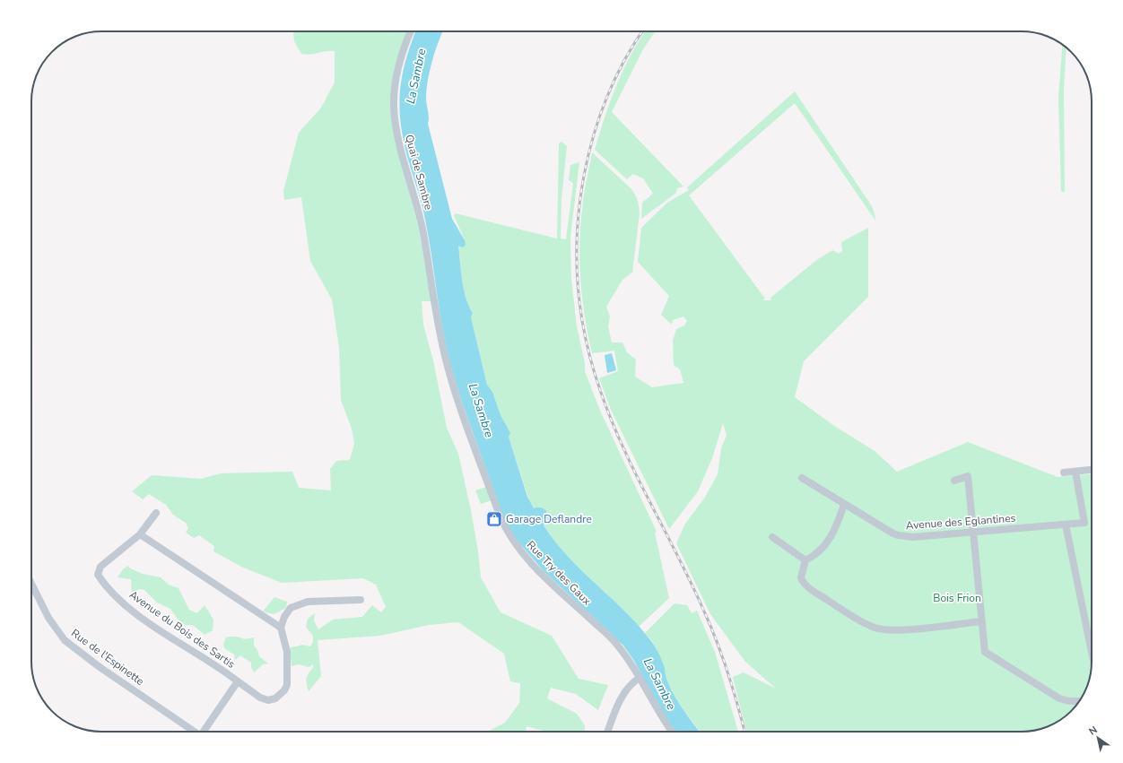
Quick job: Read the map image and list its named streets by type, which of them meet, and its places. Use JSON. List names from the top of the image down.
{
  "streets": {
    "street": [
      "Quai de Sambre",
      "Avenue des Eglantines",
      "Rue Try des Gaux",
      "Avenue du Bois des Sartis",
      "Rue de l'Espinette"
    ]
  },
  "crossings": [
    ["Quai de Sambre", "Rue Try des Gaux"]
  ],
  "water": ["La Sambre"],
  "parks": ["Bois Frion"],
  "places": {
    "shop": ["Garage Deflandre"]
  },
  "north": "top left"
}
